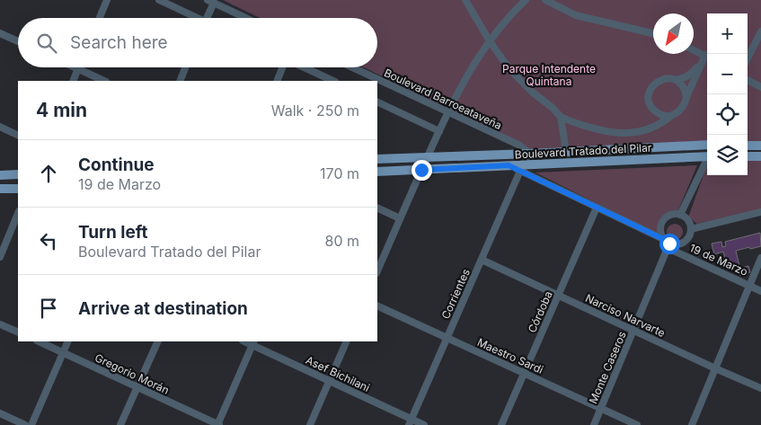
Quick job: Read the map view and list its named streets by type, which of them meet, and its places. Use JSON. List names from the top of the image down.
{
  "streets": {
    "main road": ["Boulevard Tratado del Pilar"],
    "street": [
      "Boulevard Barroeataveña",
      "19 de Marzo",
      "Corrientes",
      "Córdoba",
      "Narciso Narvarte",
      "Maestro Sardi",
      "Monte Caseros",
      "Gregorio Morán",
      "Asef Bichilani"
    ]
  },
  "crossings": [
    ["Boulevard Barroeataveña", "Boulevard Tratado del Pilar"],
    ["19 de Marzo", "Monte Caseros"],
    ["Corrientes", "Narciso Narvarte"],
    ["Corrientes", "Maestro Sardi"],
    ["Corrientes", "Asef Bichilani"],
    ["Córdoba", "Narciso Narvarte"],
    ["Córdoba", "Maestro Sardi"],
    ["Narciso Narvarte", "Monte Caseros"],
    ["Maestro Sardi", "Monte Caseros"]
  ],
  "parks": ["Parque Intendente Quintana"],
  "north": "bottom left",
  "page": {
    "map_buttons": ["+", "−"],
    "search": "Search here",
    "heading": ["4 min", "Walk · 250 m"],
    "list": [
      ["Continue", "19 de Marzo", "170 m"],
      ["Turn left", "Boulevard Tratado del Pilar", "80 m"],
      "Arrive at destination"
    ]
  }
}
